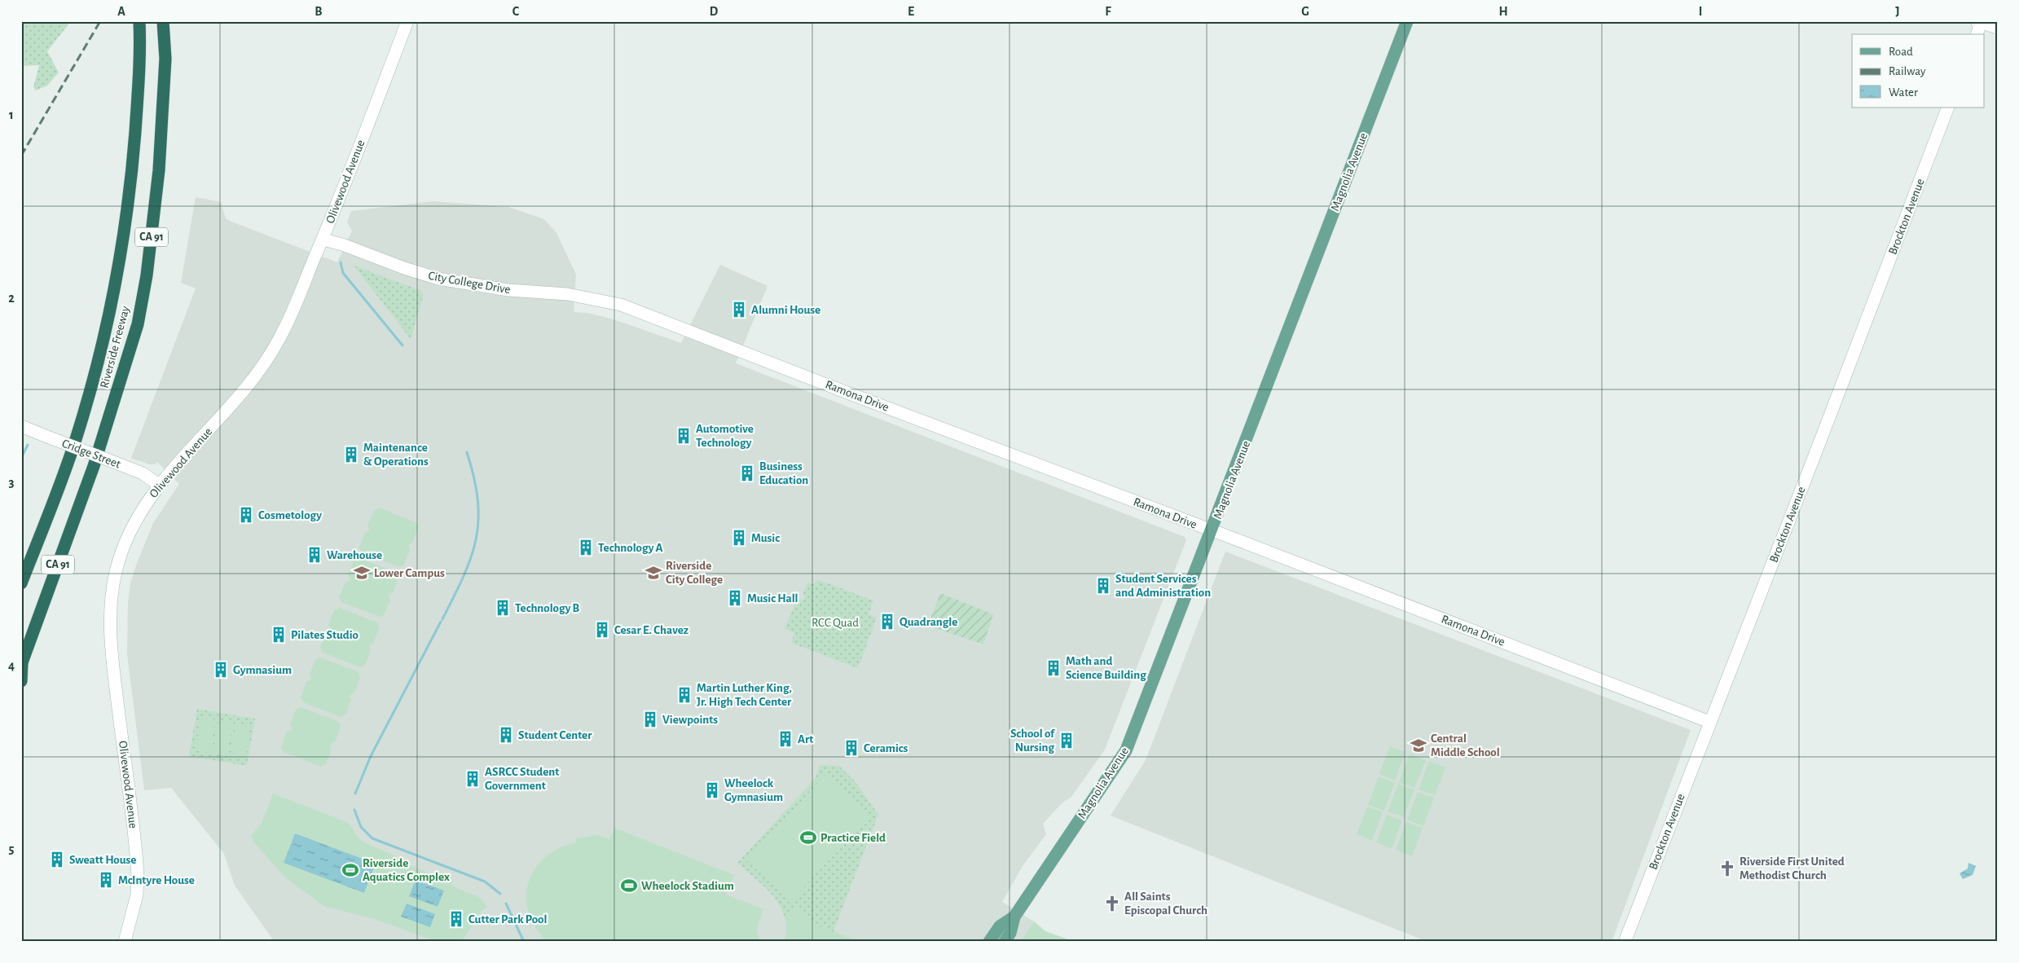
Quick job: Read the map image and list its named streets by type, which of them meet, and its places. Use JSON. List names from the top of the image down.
{
  "streets": {
    "highway": ["CA 91", "Riverside Freeway"],
    "main road": [
      "Magnolia Avenue",
      "Olivewood Avenue",
      "Brockton Avenue",
      "City College Drive",
      "Ramona Drive",
      "Cridge Street"
    ]
  },
  "crossings": [
    ["Magnolia Avenue", "Ramona Drive"],
    ["Olivewood Avenue", "City College Drive"],
    ["Olivewood Avenue", "Cridge Street"],
    ["Brockton Avenue", "Ramona Drive"],
    ["City College Drive", "Ramona Drive"]
  ],
  "parks": ["RCC Quad"],
  "places": {
    "building": [
      "Alumni House",
      "Automotive Technology",
      "Maintenance & Operations",
      "Business Education",
      "Cosmetology",
      "Music",
      "Technology A",
      "Warehouse",
      "Student Services and Administration",
      "Music Hall",
      "Technology B",
      "Quadrangle",
      "Cesar E. Chavez",
      "Pilates Studio",
      "Math and Science Building",
      "Gymnasium",
      "Martin Luther King, Jr. High Tech Center",
      "Viewpoints",
      "Student Center",
      "Art",
      "School of Nursing",
      "Ceramics",
      "ASRCC Student Government",
      "Wheelock Gymnasium",
      "Sweatt House",
      "McIntyre House",
      "Cutter Park Pool"
    ],
    "school or university": ["Lower Campus", "Riverside City College", "Central Middle School"],
    "sports": ["Practice Field", "Riverside Aquatics Complex", "Wheelock Stadium"],
    "church": ["Riverside First United Methodist Church", "All Saints Episcopal Church"]
  },
  "legend": ["Road", "Railway", "Water"],
  "grid": {
    "columns": [
      "A",
      "B",
      "C",
      "D",
      "E",
      "F",
      "G",
      "H",
      "I",
      "J"
    ],
    "rows": [
      "1",
      "2",
      "3",
      "4",
      "5"
    ]
  }
}
